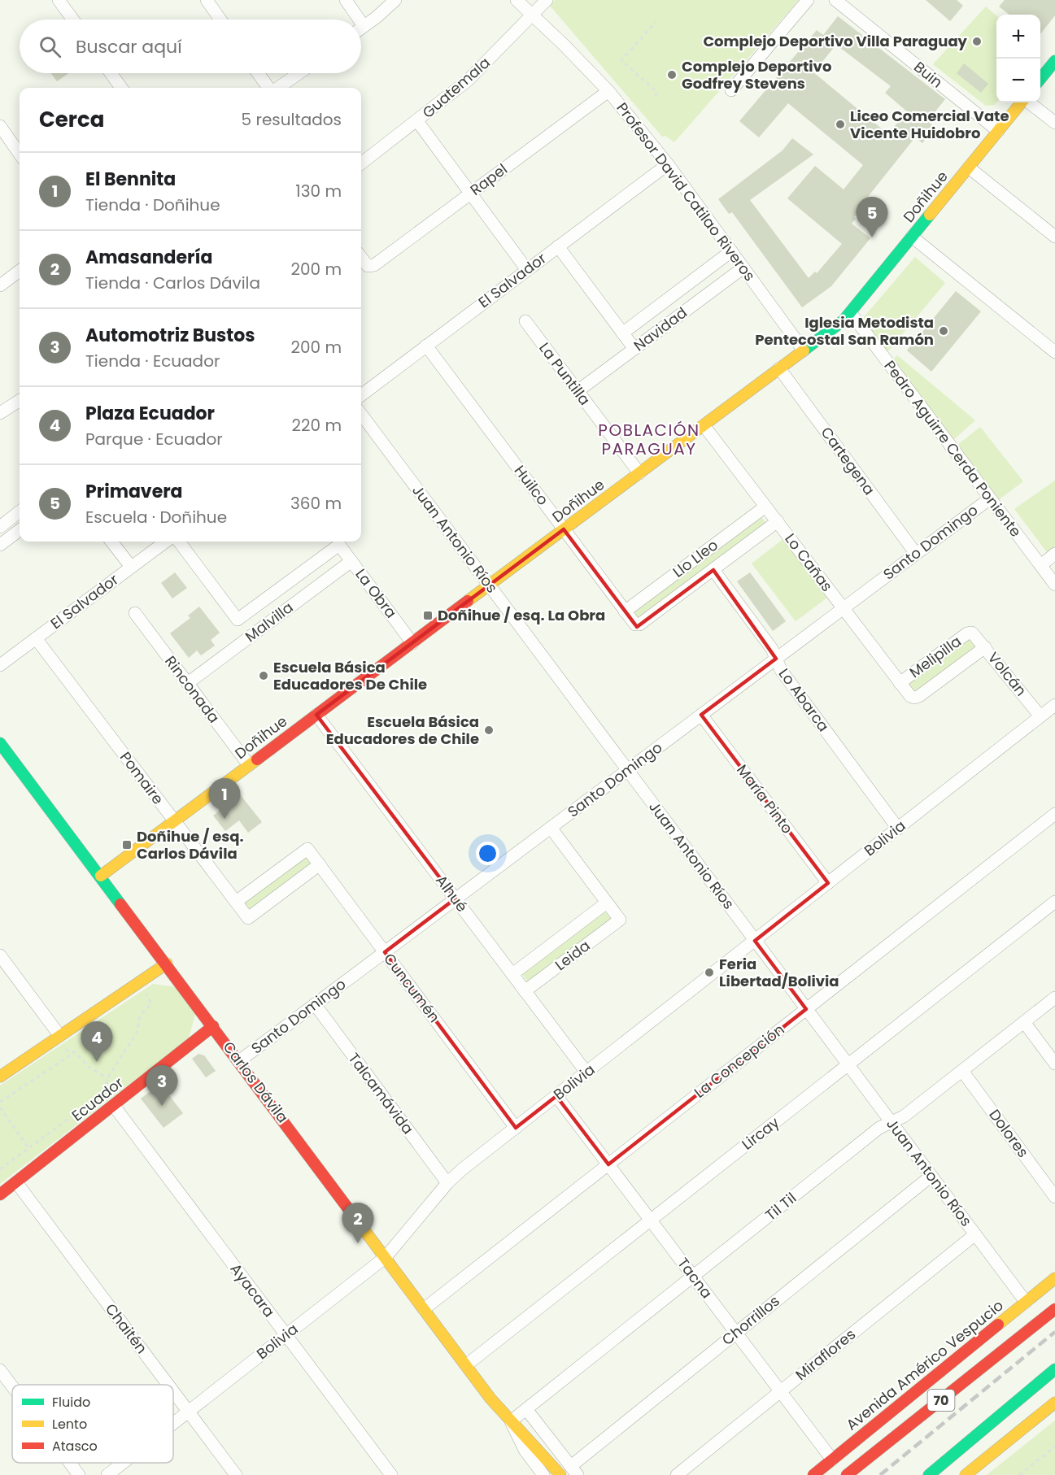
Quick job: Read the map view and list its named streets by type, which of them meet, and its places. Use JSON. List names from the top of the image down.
{
  "streets": {
    "main road": [
      "Doñihue",
      "Carlos Dávila",
      "Ecuador",
      "Avenida Américo Vespucio",
      "70"
    ],
    "street": [
      "Buin",
      "Guatemala",
      "Rapel",
      "Profesor David Catilao Riveros",
      "El Salvador",
      "Navidad",
      "La Puntilla",
      "Pedro Aguirre Cerda Poniente",
      "Cartegena",
      "Huilco",
      "Juan Antonio Ríos",
      "Santo Domingo",
      "Llo Lleo",
      "Lo Cañas",
      "La Obra",
      "Malvilla",
      "Melipilla",
      "Volcán",
      "Rinconada",
      "Lo Abarca",
      "Pomaire",
      "María Pinto",
      "Bolivia",
      "Alhué",
      "Leida",
      "Cuncumén",
      "La Concepción",
      "Talcamávida",
      "Lircay",
      "Dolores",
      "Til Til",
      "Tacna",
      "Ayacara",
      "Chorrillos",
      "Chaitén",
      "Miraflores"
    ]
  },
  "crossings": [
    ["Buin", "Doñihue"],
    ["Guatemala", "Profesor David Catilao Riveros"],
    ["Rapel", "Profesor David Catilao Riveros"],
    ["Profesor David Catilao Riveros", "Doñihue"],
    ["Profesor David Catilao Riveros", "El Salvador"],
    ["Profesor David Catilao Riveros", "Navidad"],
    ["Doñihue", "La Puntilla"],
    ["Doñihue", "Pedro Aguirre Cerda Poniente"],
    ["Doñihue", "Cartegena"],
    ["Doñihue", "Huilco"],
    ["Doñihue", "Juan Antonio Ríos"],
    ["Doñihue", "Lo Cañas"],
    ["Doñihue", "La Obra"],
    ["Doñihue", "Rinconada"],
    ["Doñihue", "Pomaire"],
    ["Doñihue", "Alhué"],
    ["Doñihue", "Carlos Dávila"],
    ["El Salvador", "Huilco"],
    ["El Salvador", "Pomaire"],
    ["Navidad", "La Puntilla"],
    ["Pedro Aguirre Cerda Poniente", "Santo Domingo"],
    ["Cartegena", "Santo Domingo"],
    ["Huilco", "Llo Lleo"],
    ["Juan Antonio Ríos", "Santo Domingo"],
    ["Juan Antonio Ríos", "Bolivia"],
    ["Juan Antonio Ríos", "La Concepción"],
    ["Juan Antonio Ríos", "Lircay"],
    ["Juan Antonio Ríos", "Til Til"],
    ["Juan Antonio Ríos", "Chorrillos"],
    ["Juan Antonio Ríos", "Miraflores"],
    ["Juan Antonio Ríos", "Avenida Américo Vespucio"],
    ["Santo Domingo", "Lo Cañas"],
    ["Santo Domingo", "Lo Abarca"],
    ["Santo Domingo", "María Pinto"],
    ["Santo Domingo", "Alhué"],
    ["Santo Domingo", "Cuncumén"],
    ["Santo Domingo", "Carlos Dávila"],
    ["Santo Domingo", "Talcamávida"],
    ["Llo Lleo", "Lo Cañas"],
    ["Llo Lleo", "Lo Abarca"],
    ["Lo Cañas", "Melipilla"],
    ["La Obra", "Malvilla"],
    ["Malvilla", "Rinconada"],
    ["Melipilla", "Volcán"],
    ["Volcán", "Bolivia"],
    ["Lo Abarca", "Bolivia"],
    ["Pomaire", "Cuncumén"],
    ["María Pinto", "Bolivia"],
    ["Bolivia", "Alhué"],
    ["Bolivia", "Cuncumén"],
    ["Bolivia", "Carlos Dávila"],
    ["Bolivia", "Talcamávida"],
    ["Bolivia", "Tacna"],
    ["Bolivia", "Ayacara"],
    ["Bolivia", "Chaitén"],
    ["Alhué", "Leida"],
    ["La Concepción", "Carlos Dávila"],
    ["La Concepción", "Tacna"],
    ["Carlos Dávila", "Ecuador"],
    ["Carlos Dávila", "Lircay"],
    ["Carlos Dávila", "Til Til"],
    ["Ecuador", "Ayacara"],
    ["Ecuador", "Chaitén"],
    ["Lircay", "Tacna"],
    ["Dolores", "Til Til"],
    ["Til Til", "Tacna"],
    ["Tacna", "Chorrillos"],
    ["Tacna", "Miraflores"],
    ["Tacna", "Avenida Américo Vespucio"]
  ],
  "districts": ["POBLACIÓN PARAGUAY"],
  "places": {
    "other": [
      "Complejo Deportivo Villa Paraguay",
      "Complejo Deportivo Godfrey Stevens",
      "Liceo Comercial Vate Vicente Huidobro",
      "Iglesia Metodista Pentecostal San Ramón",
      "Escuela Básica Educadores De Chile",
      "Escuela Básica Educadores de Chile",
      "Feria Libertad/Bolivia"
    ],
    "transit": ["Doñihue / esq. La Obra", "Doñihue / esq. Carlos Dávila"]
  },
  "legend": ["Fluido", "Lento", "Atasco"],
  "page": {
    "map_buttons": ["+", "−"],
    "search": "Buscar aquí",
    "heading": ["Cerca", "5 resultados"],
    "list": [
      {
        "mark": "1",
        "name": "El Bennita",
        "note": "Tienda · Doñihue",
        "value": "130 m"
      },
      {
        "mark": "2",
        "name": "Amasandería",
        "note": "Tienda · Carlos Dávila",
        "value": "200 m"
      },
      {
        "mark": "3",
        "name": "Automotriz Bustos",
        "note": "Tienda · Ecuador",
        "value": "200 m"
      },
      {
        "mark": "4",
        "name": "Plaza Ecuador",
        "note": "Parque · Ecuador",
        "value": "220 m"
      },
      {
        "mark": "5",
        "name": "Primavera",
        "note": "Escuela · Doñihue",
        "value": "360 m"
      }
    ],
    "pins": [
      "5",
      "1",
      "4",
      "3",
      "2"
    ]
  }
}
